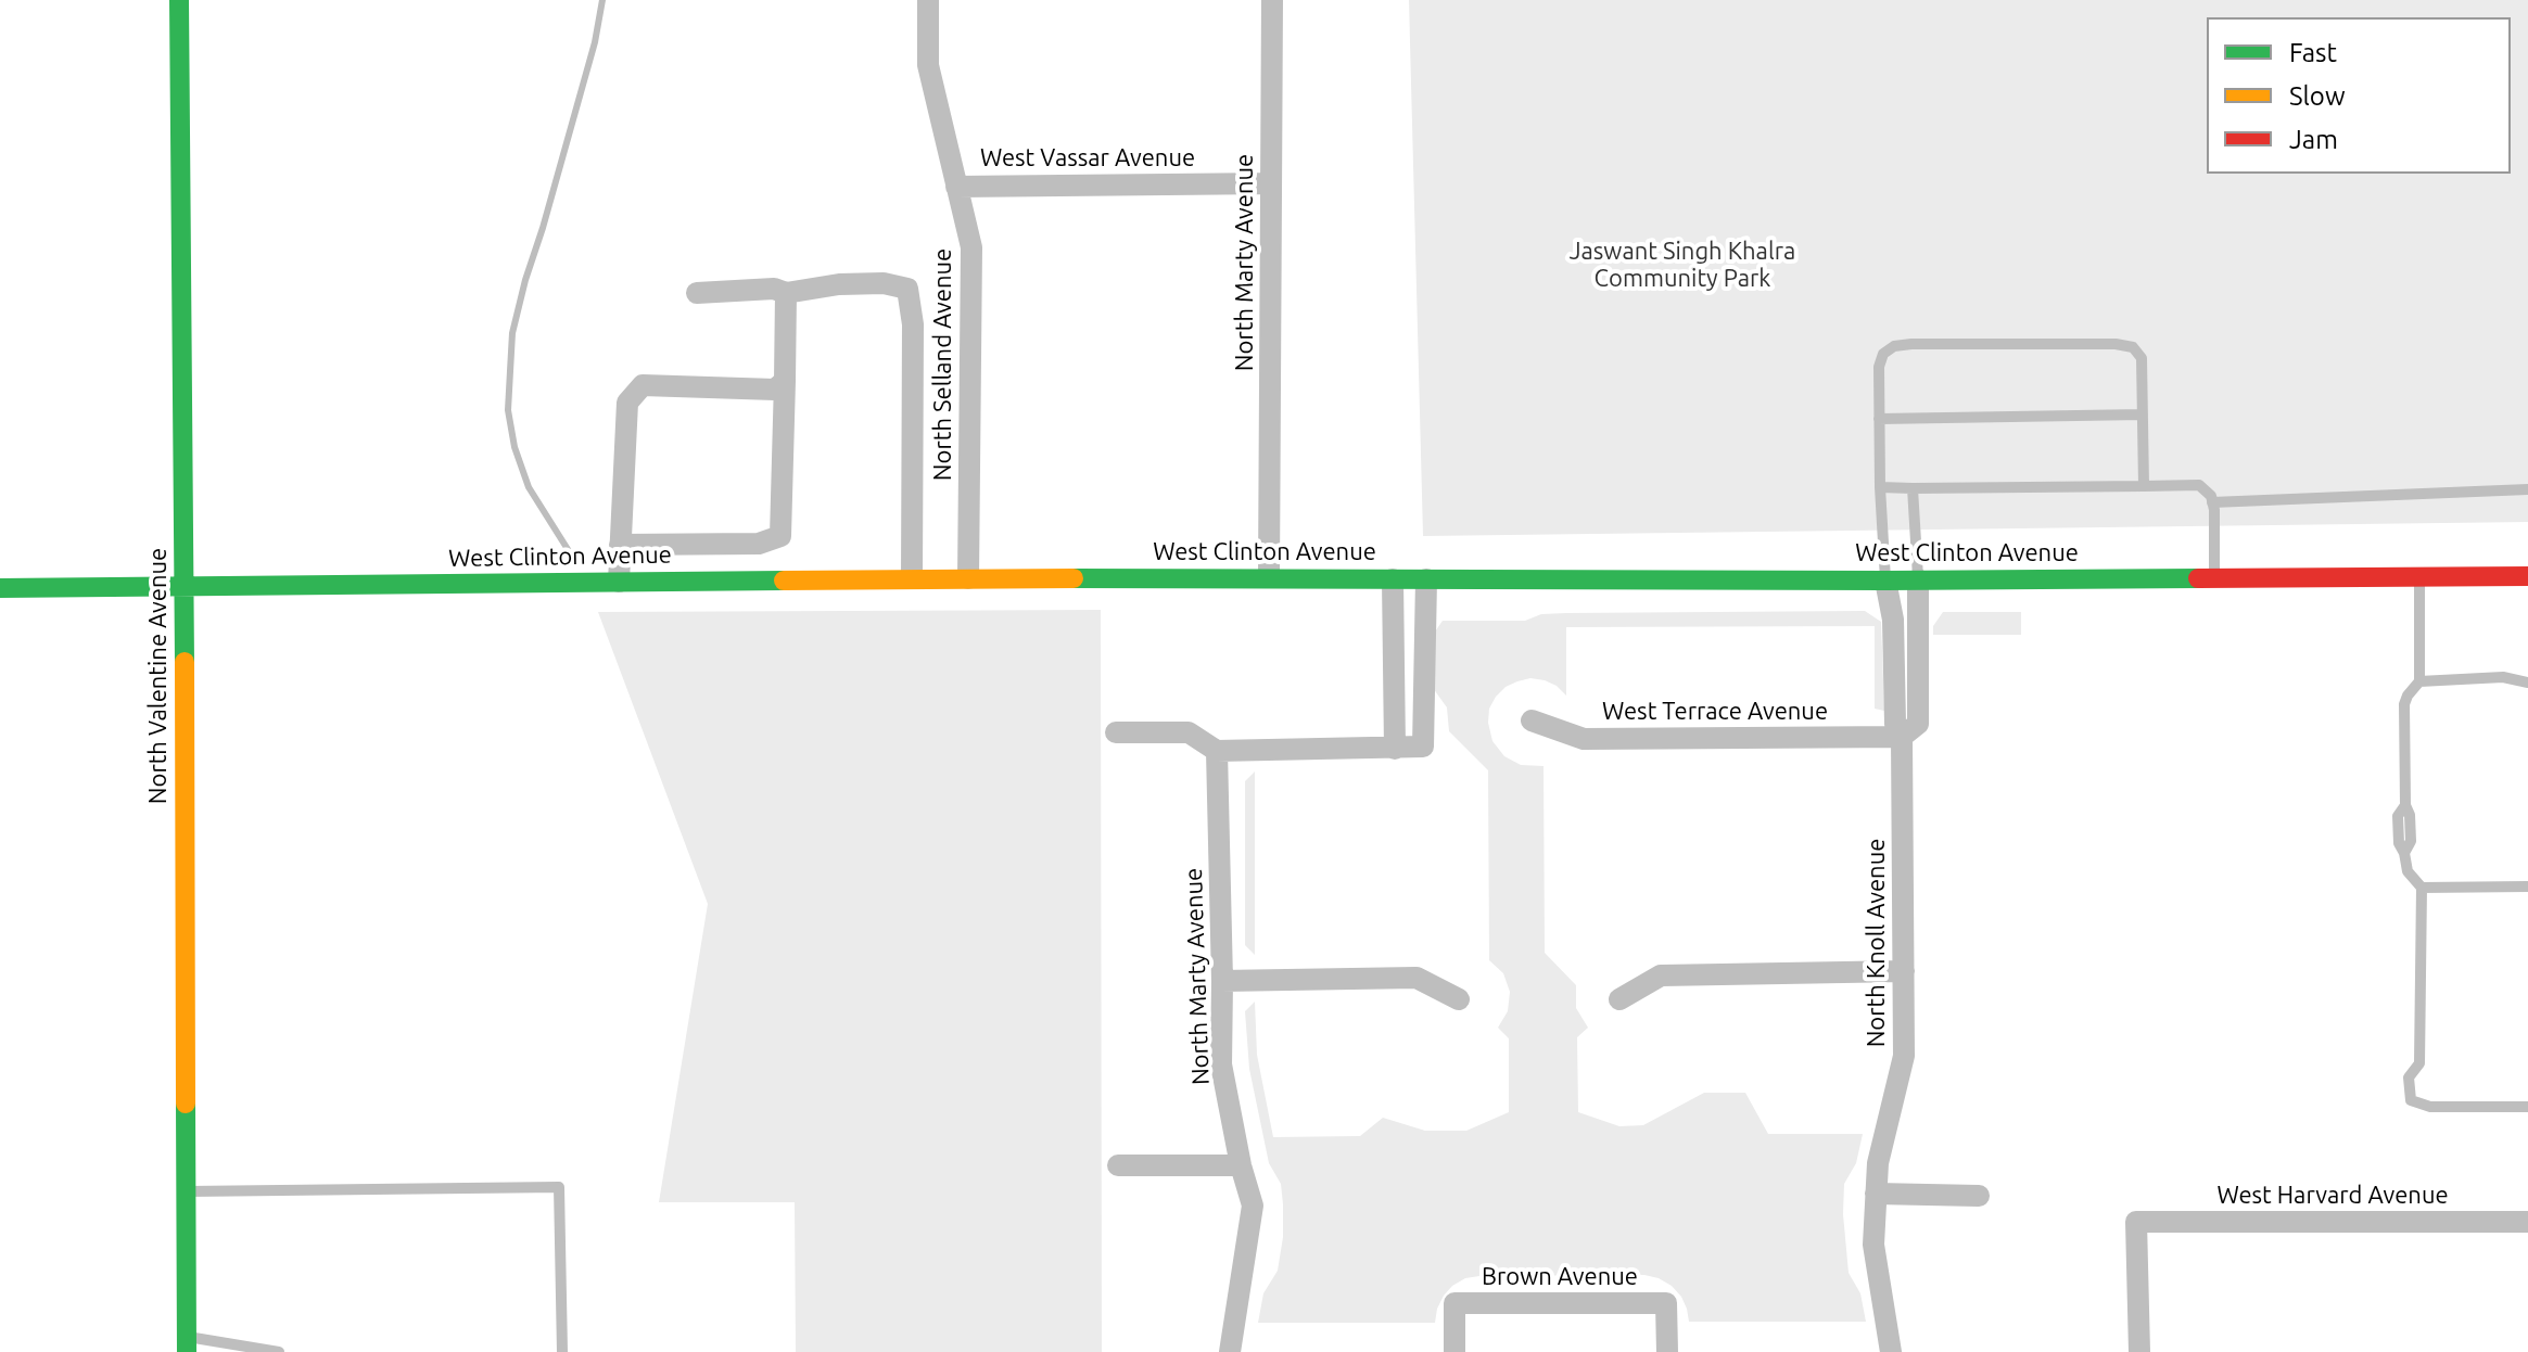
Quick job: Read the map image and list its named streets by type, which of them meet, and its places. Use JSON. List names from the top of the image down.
{
  "streets": {
    "main road": ["West Clinton Avenue", "North Valentine Avenue"],
    "street": [
      "West Vassar Avenue",
      "North Marty Avenue",
      "North Selland Avenue",
      "West Terrace Avenue",
      "North Knoll Avenue",
      "West Harvard Avenue",
      "Brown Avenue"
    ]
  },
  "crossings": [
    ["West Vassar Avenue", "North Marty Avenue"],
    ["West Vassar Avenue", "North Selland Avenue"],
    ["North Marty Avenue", "West Clinton Avenue"],
    ["North Selland Avenue", "West Clinton Avenue"],
    ["West Clinton Avenue", "North Valentine Avenue"],
    ["West Clinton Avenue", "North Knoll Avenue"],
    ["West Terrace Avenue", "North Knoll Avenue"]
  ],
  "parks": ["Jaswant Singh Khalra Community Park"],
  "legend": ["Fast", "Slow", "Jam"]
}
